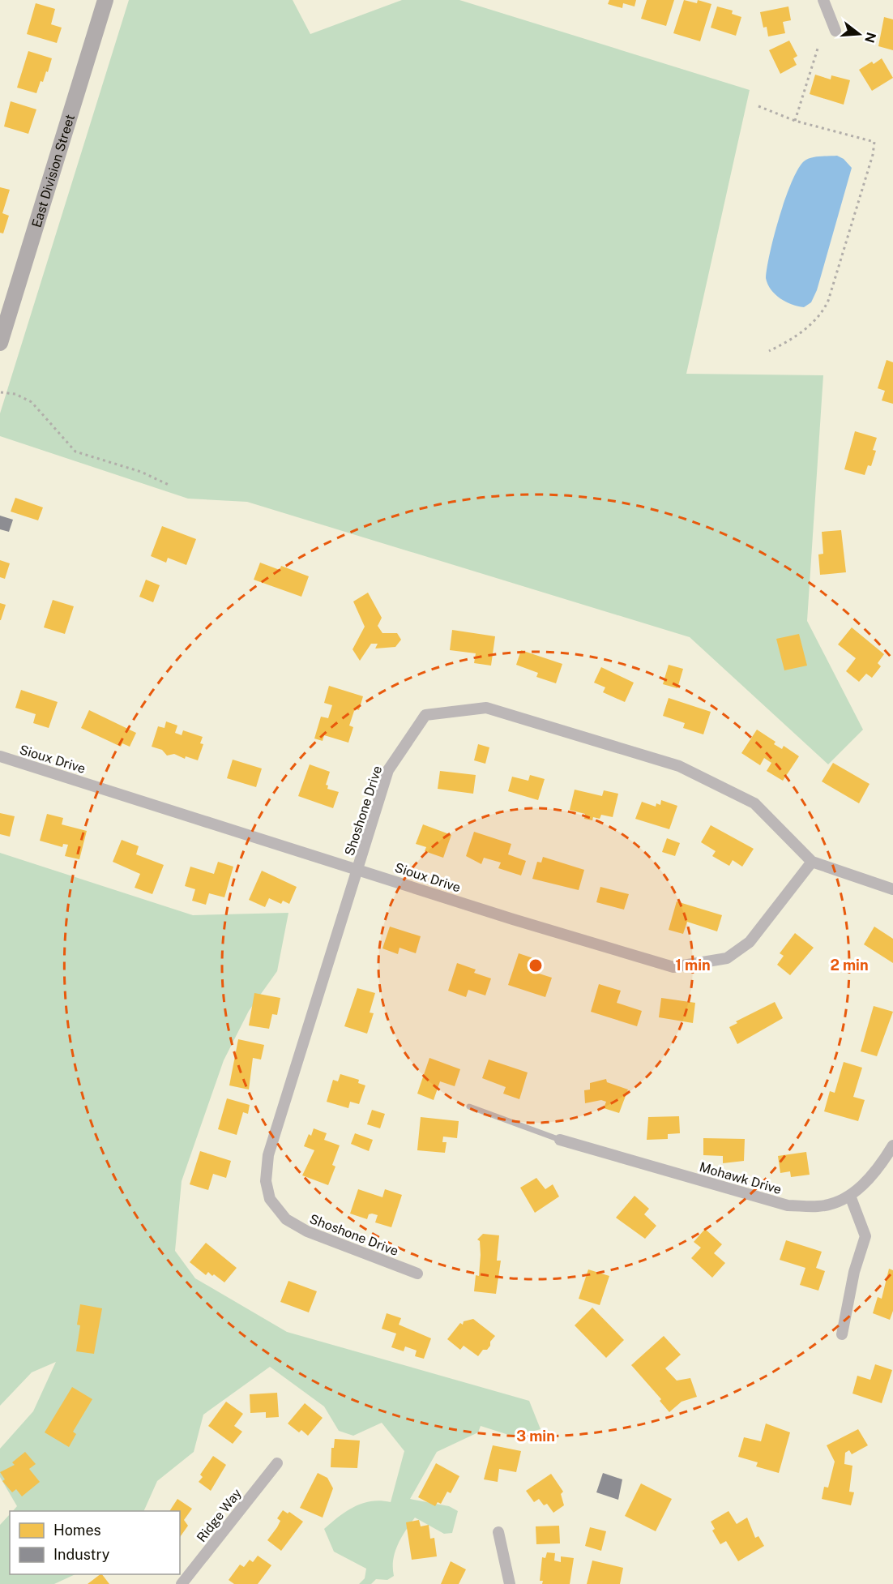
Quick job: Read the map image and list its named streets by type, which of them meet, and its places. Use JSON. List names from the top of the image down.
{
  "streets": {
    "street": [
      "East Division Street",
      "Sioux Drive",
      "Shoshone Drive",
      "Mohawk Drive",
      "Ridge Way"
    ]
  },
  "crossings": [
    ["Sioux Drive", "Shoshone Drive"]
  ],
  "legend": ["Homes", "Industry"],
  "north": "right",
  "rings": ["1 min", "2 min", "3 min"]
}
